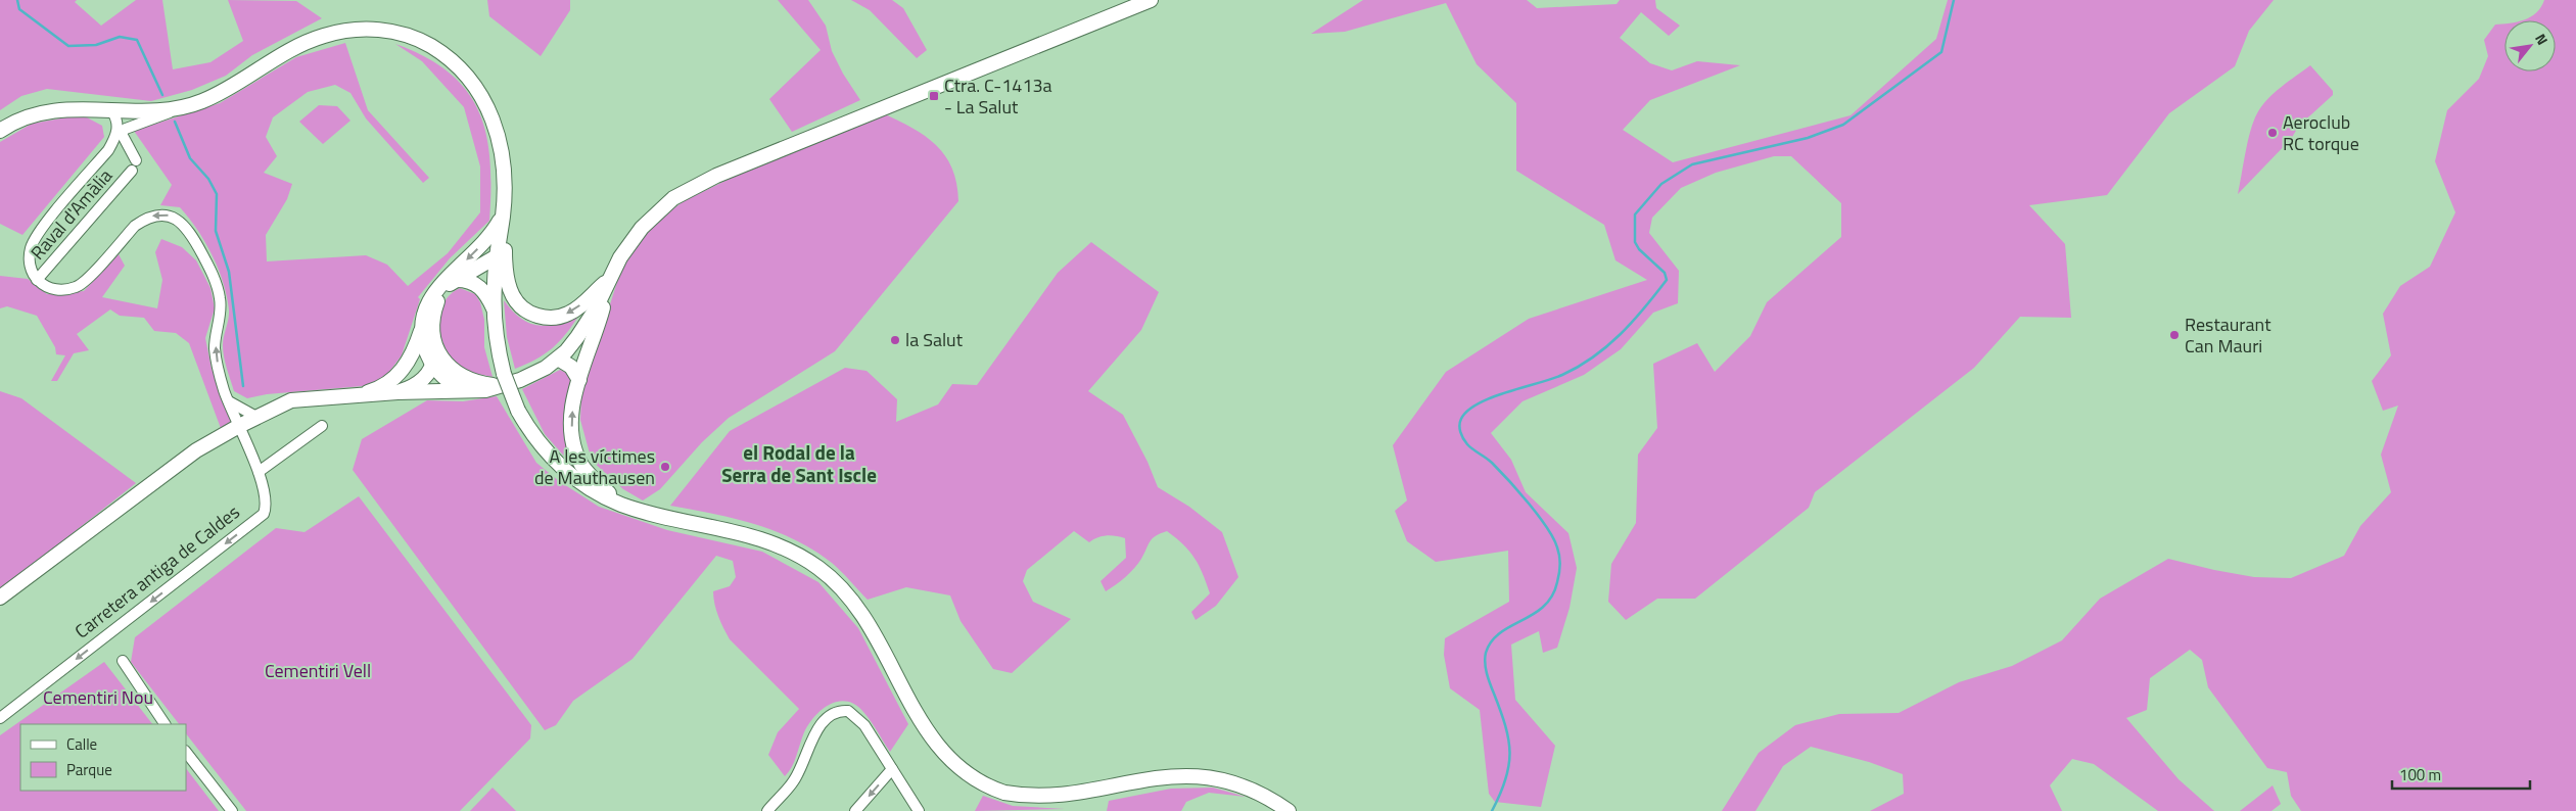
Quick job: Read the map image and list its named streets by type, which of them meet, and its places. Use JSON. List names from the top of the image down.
{
  "streets": {
    "street": ["Raval d'Amàlia", "Carretera antiga de Caldes"]
  },
  "crossings": [
    ["Raval d'Amàlia", "Carretera antiga de Caldes"]
  ],
  "districts": ["el Rodal de la Serra de Sant Iscle"],
  "parks": ["Cementiri Vell", "Cementiri Nou"],
  "places": {
    "transit": ["Ctra. C-1413a - La Salut"],
    "other": [
      "Aeroclub RC torque",
      "Restaurant Can Mauri",
      "la Salut",
      "A les víctimes de Mauthausen"
    ]
  },
  "legend": ["Calle", "Parque"],
  "scale_bar": "100 m",
  "north": "top right"
}
